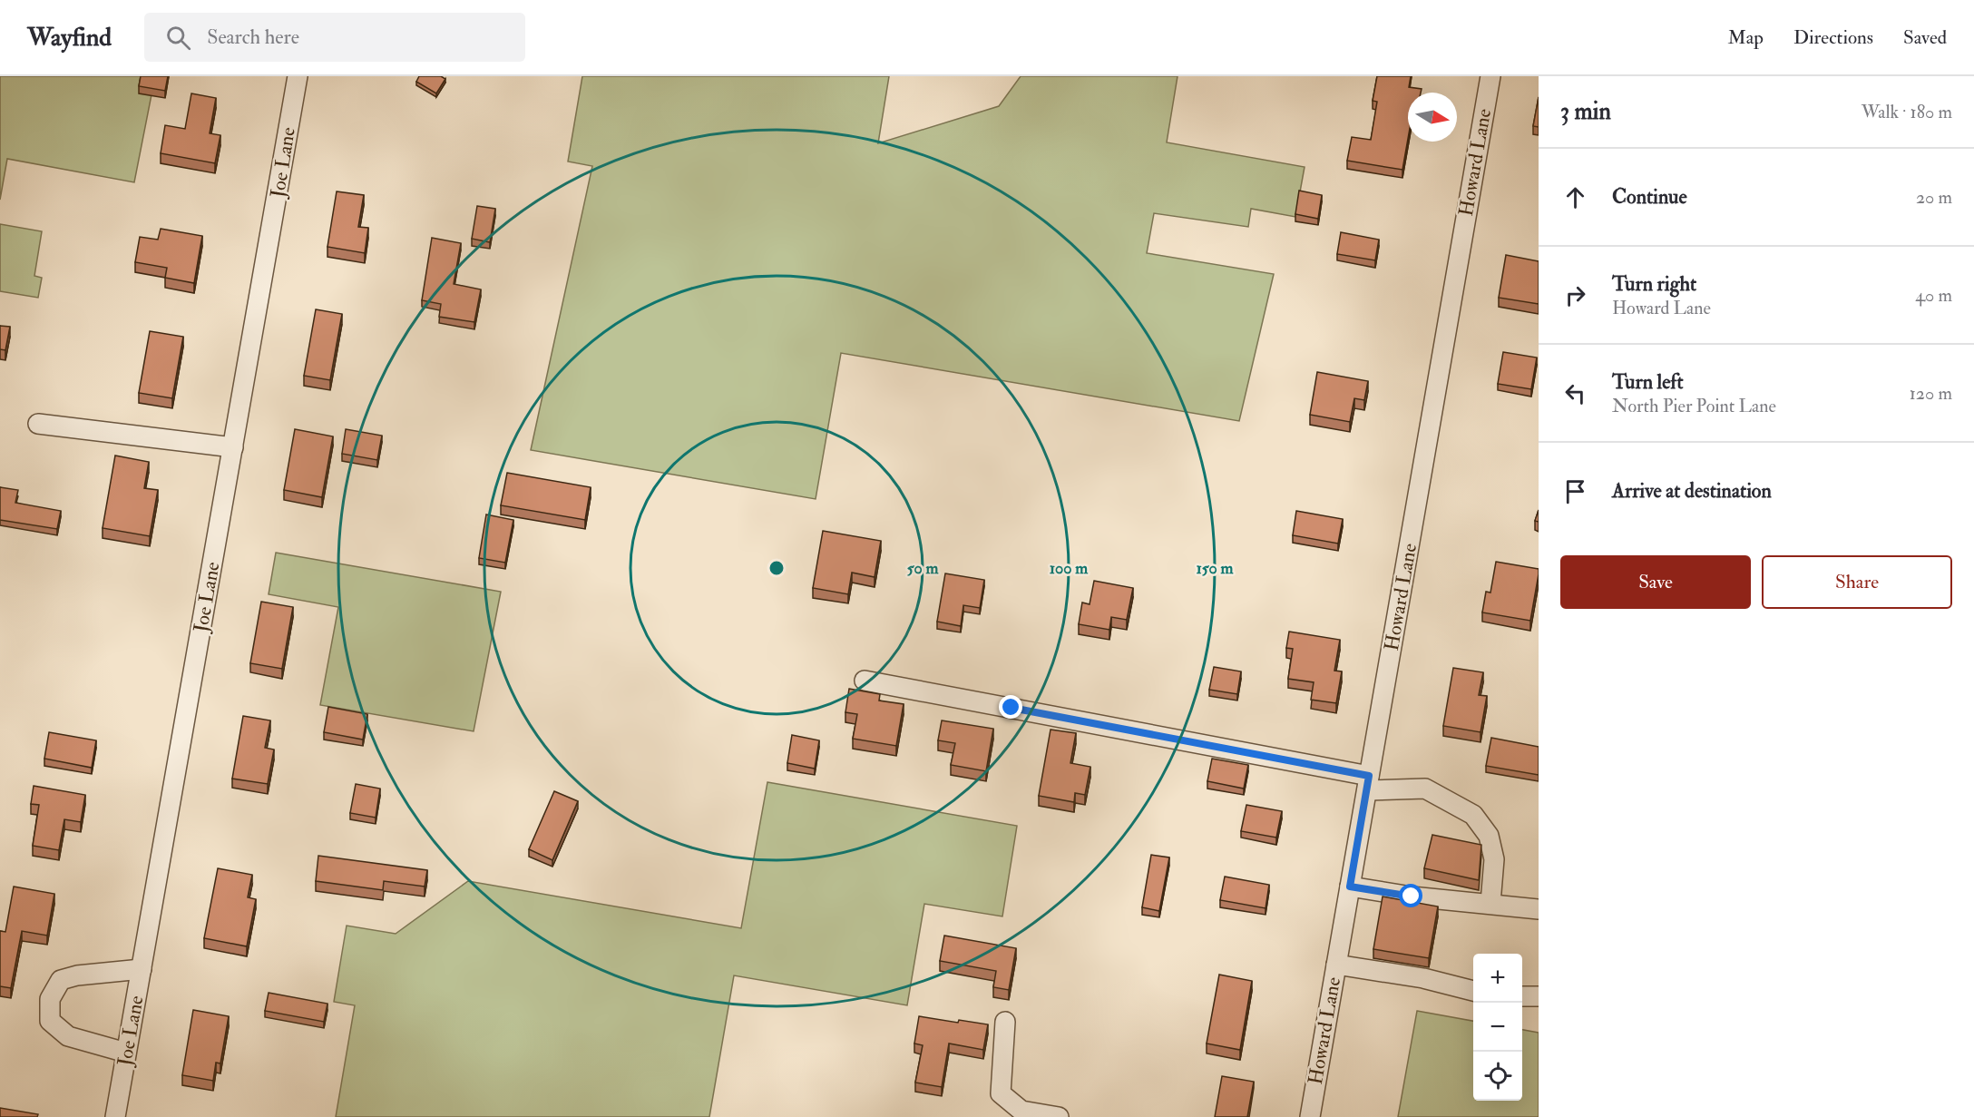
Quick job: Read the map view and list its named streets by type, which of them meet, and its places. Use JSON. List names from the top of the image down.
{
  "streets": {
    "street": ["Joe Lane", "Howard Lane"]
  },
  "north": "right",
  "page": {
    "header": "Wayfind",
    "search": "Search here",
    "nav": ["Map", "Directions", "Saved"],
    "heading": ["3 min", "Walk · 180 m"],
    "list": [
      ["Continue", "20 m"],
      ["Turn right", "Howard Lane", "40 m"],
      ["Turn left", "North Pier Point Lane", "120 m"],
      "Arrive at destination"
    ],
    "buttons": ["Save", "Share"],
    "map_buttons": ["+", "−"]
  },
  "rings": ["50 m", "100 m", "150 m"]
}
